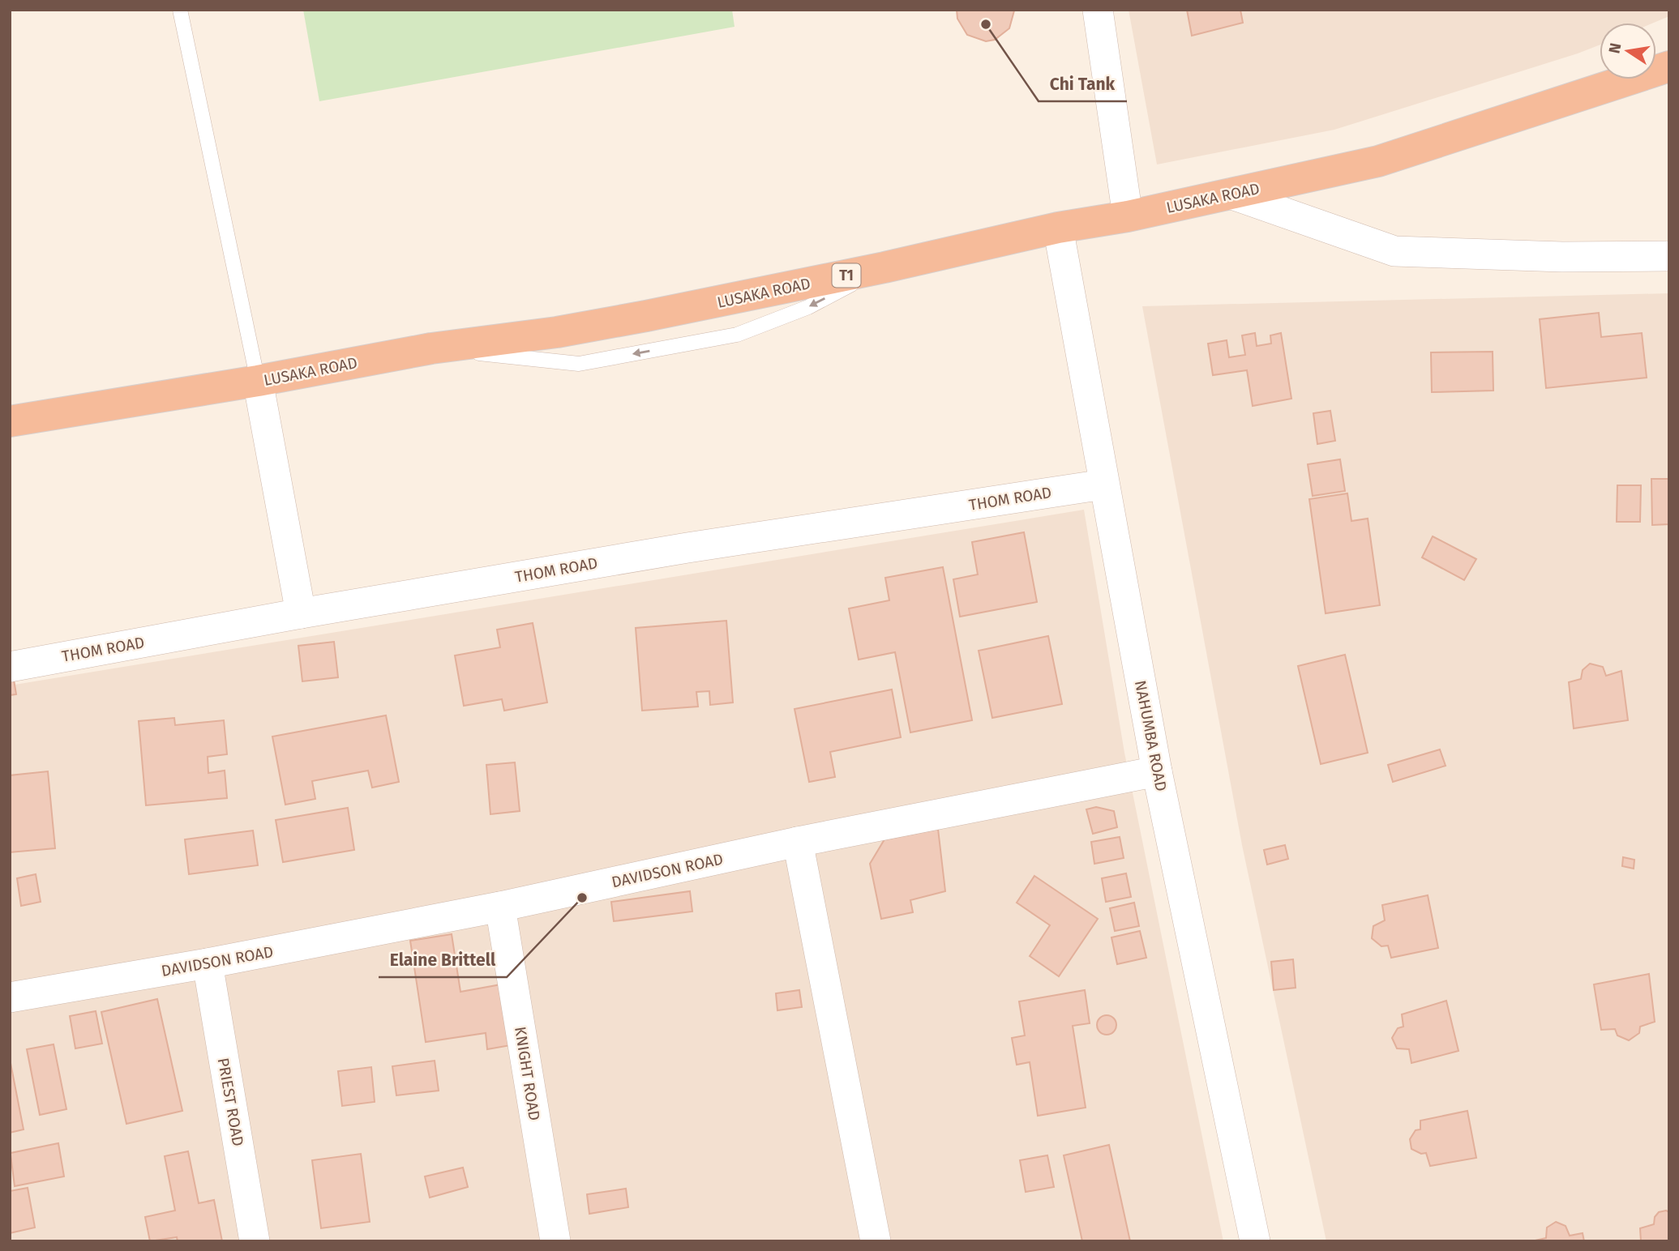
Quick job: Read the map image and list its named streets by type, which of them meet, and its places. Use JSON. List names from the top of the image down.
{
  "streets": {
    "highway": ["LUSAKA ROAD", "T1"],
    "street": [
      "THOM ROAD",
      "NAHUMBA ROAD",
      "DAVIDSON ROAD",
      "KNIGHT ROAD",
      "PRIEST ROAD"
    ]
  },
  "crossings": [
    ["LUSAKA ROAD", "NAHUMBA ROAD"],
    ["THOM ROAD", "NAHUMBA ROAD"],
    ["NAHUMBA ROAD", "DAVIDSON ROAD"],
    ["DAVIDSON ROAD", "KNIGHT ROAD"],
    ["DAVIDSON ROAD", "PRIEST ROAD"]
  ],
  "places": ["Chi Tank", "Elaine Brittell"],
  "north": "left"
}
